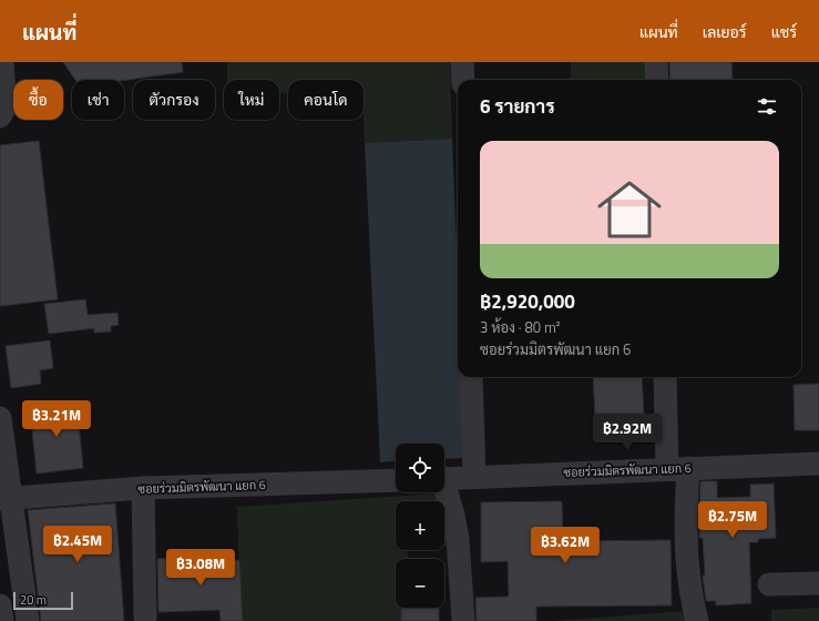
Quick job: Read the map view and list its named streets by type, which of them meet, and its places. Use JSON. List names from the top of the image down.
{
  "streets": {
    "street": ["ซอยร่วมมิตรพัฒนา แยก 6"]
  },
  "scale_bar": "20 m",
  "page": {
    "header": "แผนที่",
    "nav": ["แผนที่", "เลเยอร์", "แชร์"],
    "chip": [
      "ซื้อ",
      "เช่า",
      "ตัวกรอง",
      "ใหม่",
      "คอนโด"
    ],
    "heading": "6 รายการ",
    "list": [
      {
        "name": "฿2,920,000",
        "note": "3 ห้อง · 80 m² · ซอยร่วมมิตรพัฒนา แยก 6"
      }
    ],
    "price": [
      "฿3.21M",
      "฿2.92M",
      "฿2.75M",
      "฿2.45M",
      "฿3.62M",
      "฿3.08M"
    ],
    "map_buttons": ["+", "−"],
    "scale": "20 m"
  }
}
